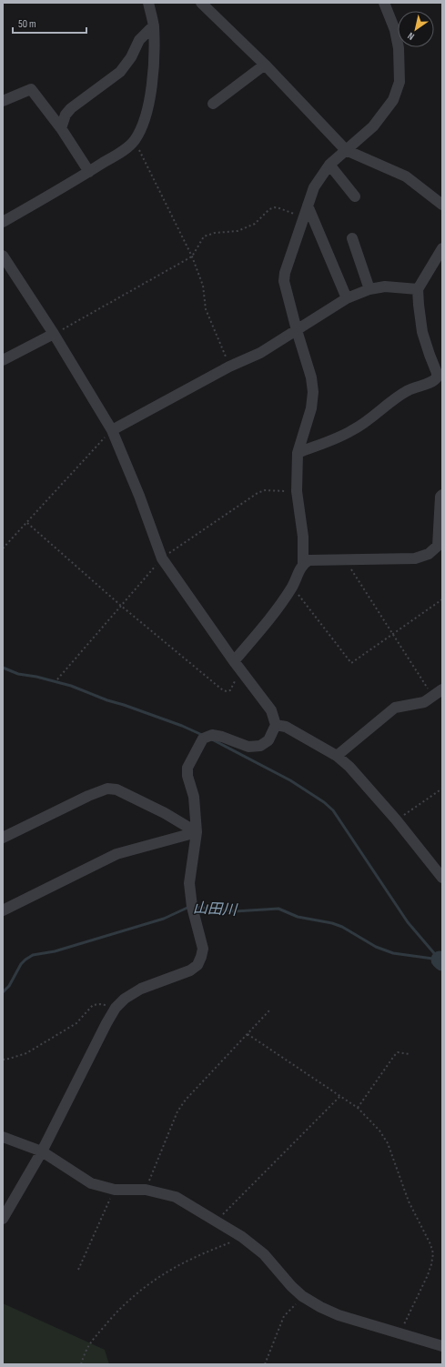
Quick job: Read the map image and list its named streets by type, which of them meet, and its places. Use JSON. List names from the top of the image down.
{
  "water": ["山田川"],
  "scale_bar": "50 m",
  "north": "bottom left"
}
